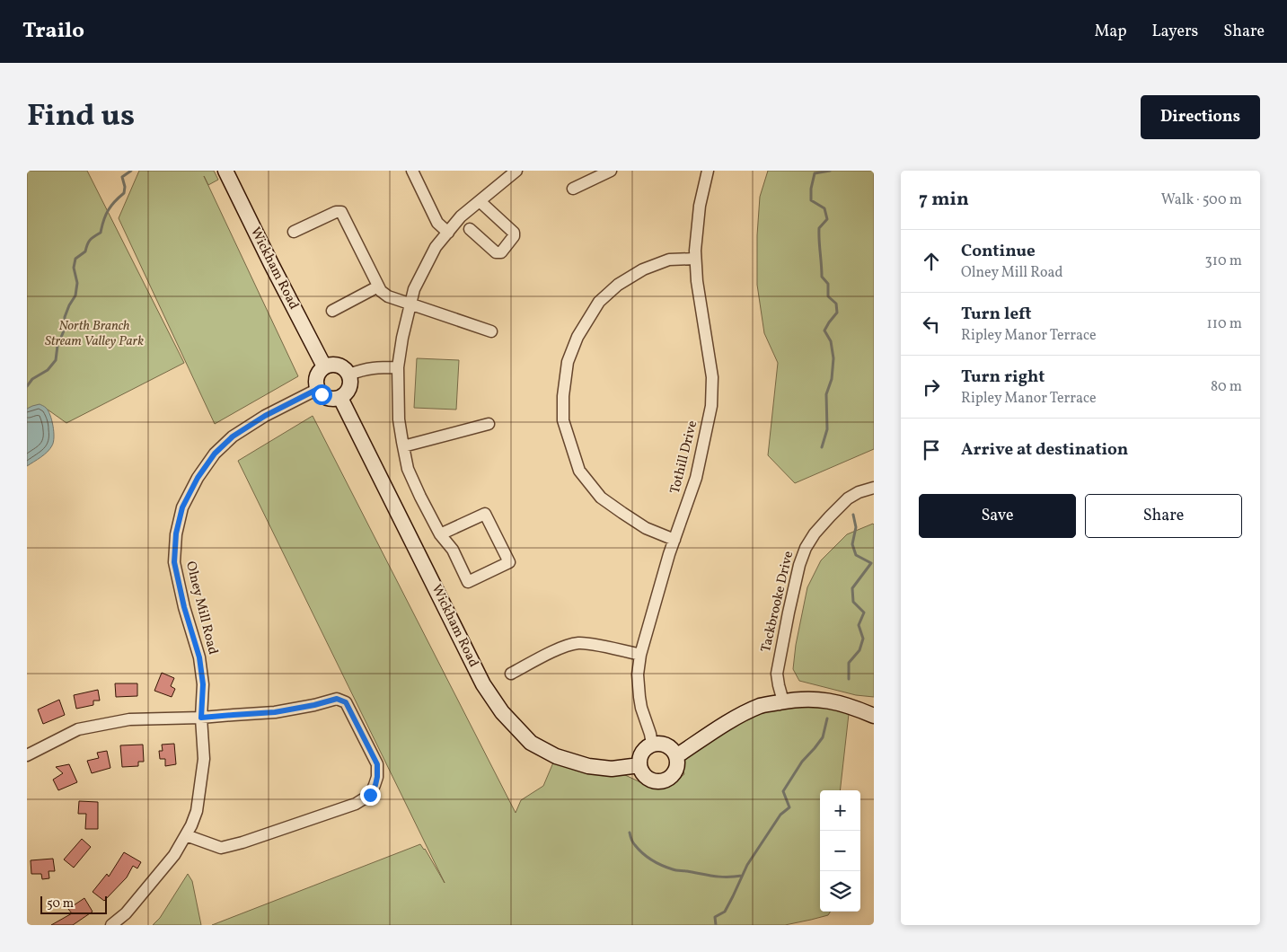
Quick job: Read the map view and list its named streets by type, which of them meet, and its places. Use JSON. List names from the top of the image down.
{
  "streets": {
    "street": [
      "Wickham Road",
      "Tothill Drive",
      "Tackbrooke Drive",
      "Olney Mill Road"
    ]
  },
  "crossings": [
    ["Wickham Road", "Tothill Drive"],
    ["Wickham Road", "Olney Mill Road"]
  ],
  "parks": ["North Branch Stream Valley Park"],
  "scale_bar": "50 m",
  "page": {
    "header": "Trailo",
    "nav": ["Map", "Layers", "Share"],
    "title": "Find us",
    "buttons": [
      "Directions",
      ["Save", "Share"]
    ],
    "heading": ["7 min", "Walk · 500 m"],
    "list": [
      ["Continue", "Olney Mill Road", "310 m"],
      ["Turn left", "Ripley Manor Terrace", "110 m"],
      ["Turn right", "Ripley Manor Terrace", "80 m"],
      "Arrive at destination"
    ],
    "map_buttons": ["+", "−"],
    "scale": "50 m"
  }
}
